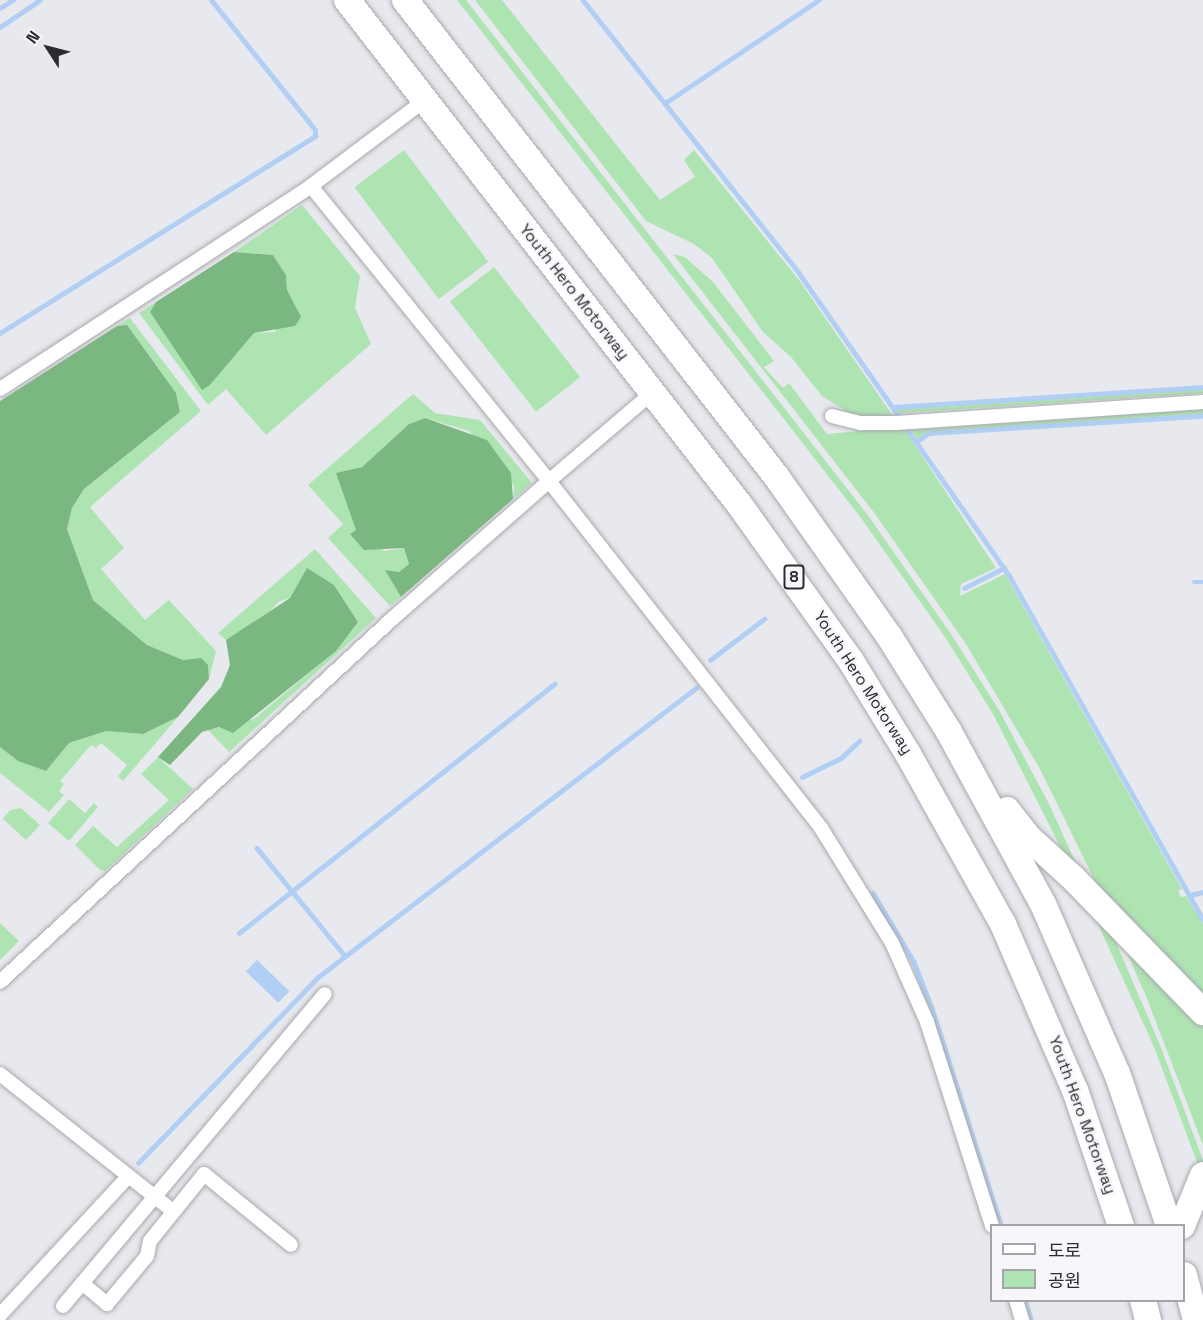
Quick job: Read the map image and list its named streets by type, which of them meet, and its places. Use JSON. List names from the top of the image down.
{
  "streets": {
    "highway": ["Youth Hero Motorway", "8"]
  },
  "legend": ["도로", "공원"],
  "north": "top left"
}
